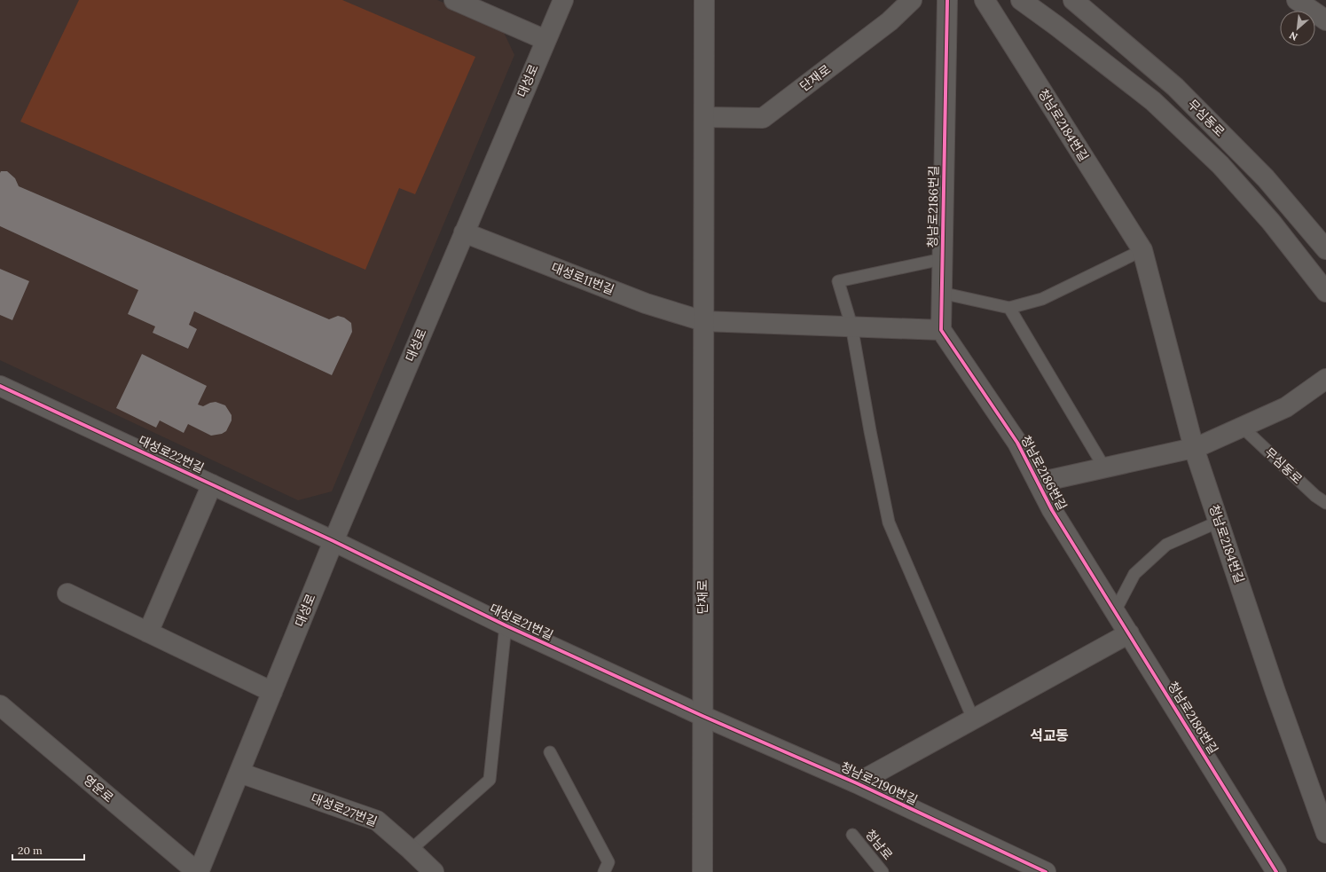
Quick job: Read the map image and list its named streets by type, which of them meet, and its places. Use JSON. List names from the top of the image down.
{
  "streets": {
    "street": [
      "단재로",
      "대성로",
      "무심동로",
      "청남로2184번길",
      "청남로2186번길",
      "대성로11번길",
      "대성로22번길",
      "대성로21번길",
      "청남로2190번길",
      "영운로",
      "대성로27번길"
    ],
    "lane": ["청남로"]
  },
  "crossings": [
    ["단재로", "대성로11번길"],
    ["단재로", "대성로21번길"],
    ["단재로", "청남로2190번길"],
    ["대성로", "대성로11번길"],
    ["대성로", "대성로22번길"],
    ["대성로", "대성로21번길"],
    ["대성로", "영운로"],
    ["대성로", "대성로27번길"],
    ["청남로2184번길", "청남로2186번길"],
    ["청남로2186번길", "청남로2190번길"],
    ["대성로22번길", "대성로21번길"],
    ["대성로21번길", "청남로2190번길"],
    ["대성로21번길", "대성로27번길"]
  ],
  "districts": ["석교동"],
  "scale_bar": "20 m",
  "north": "bottom left"
}
